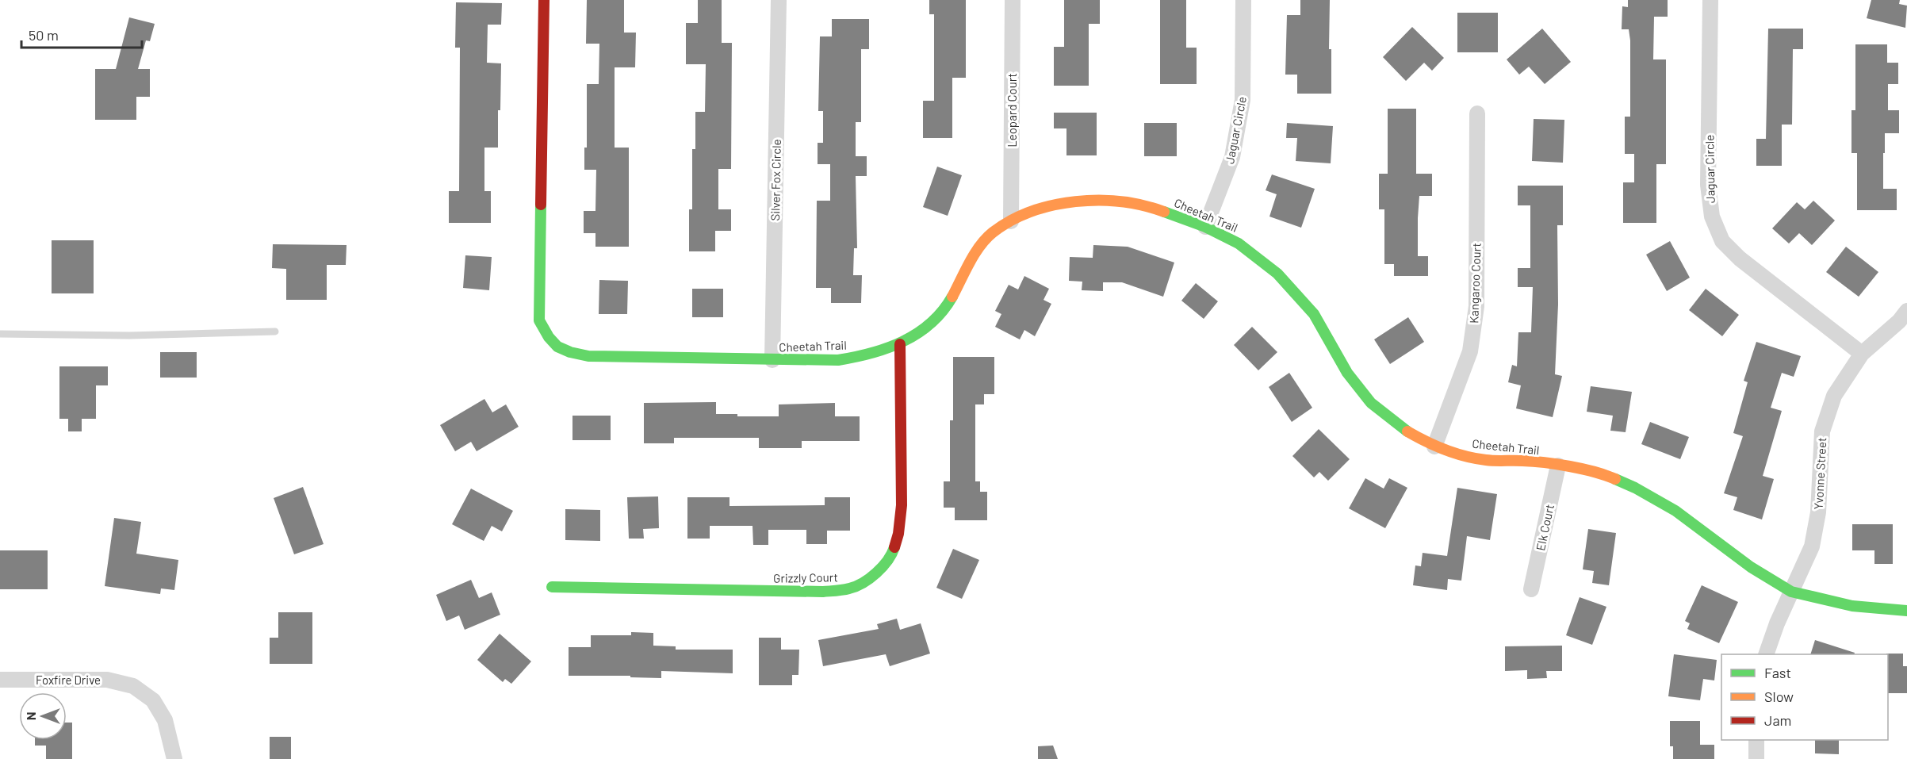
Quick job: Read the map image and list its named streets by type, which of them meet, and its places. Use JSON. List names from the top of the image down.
{
  "streets": {
    "street": [
      "Leopard Court",
      "Jaguar Circle",
      "Silver Fox Circle",
      "Cheetah Trail",
      "Kangaroo Court",
      "Yvonne Street",
      "Elk Court",
      "Grizzly Court",
      "Foxfire Drive"
    ]
  },
  "crossings": [
    ["Leopard Court", "Cheetah Trail"],
    ["Jaguar Circle", "Cheetah Trail"],
    ["Jaguar Circle", "Yvonne Street"],
    ["Silver Fox Circle", "Cheetah Trail"],
    ["Cheetah Trail", "Kangaroo Court"],
    ["Cheetah Trail", "Yvonne Street"],
    ["Cheetah Trail", "Elk Court"],
    ["Cheetah Trail", "Grizzly Court"]
  ],
  "legend": ["Fast", "Slow", "Jam"],
  "scale_bar": "50 m",
  "north": "left"
}
